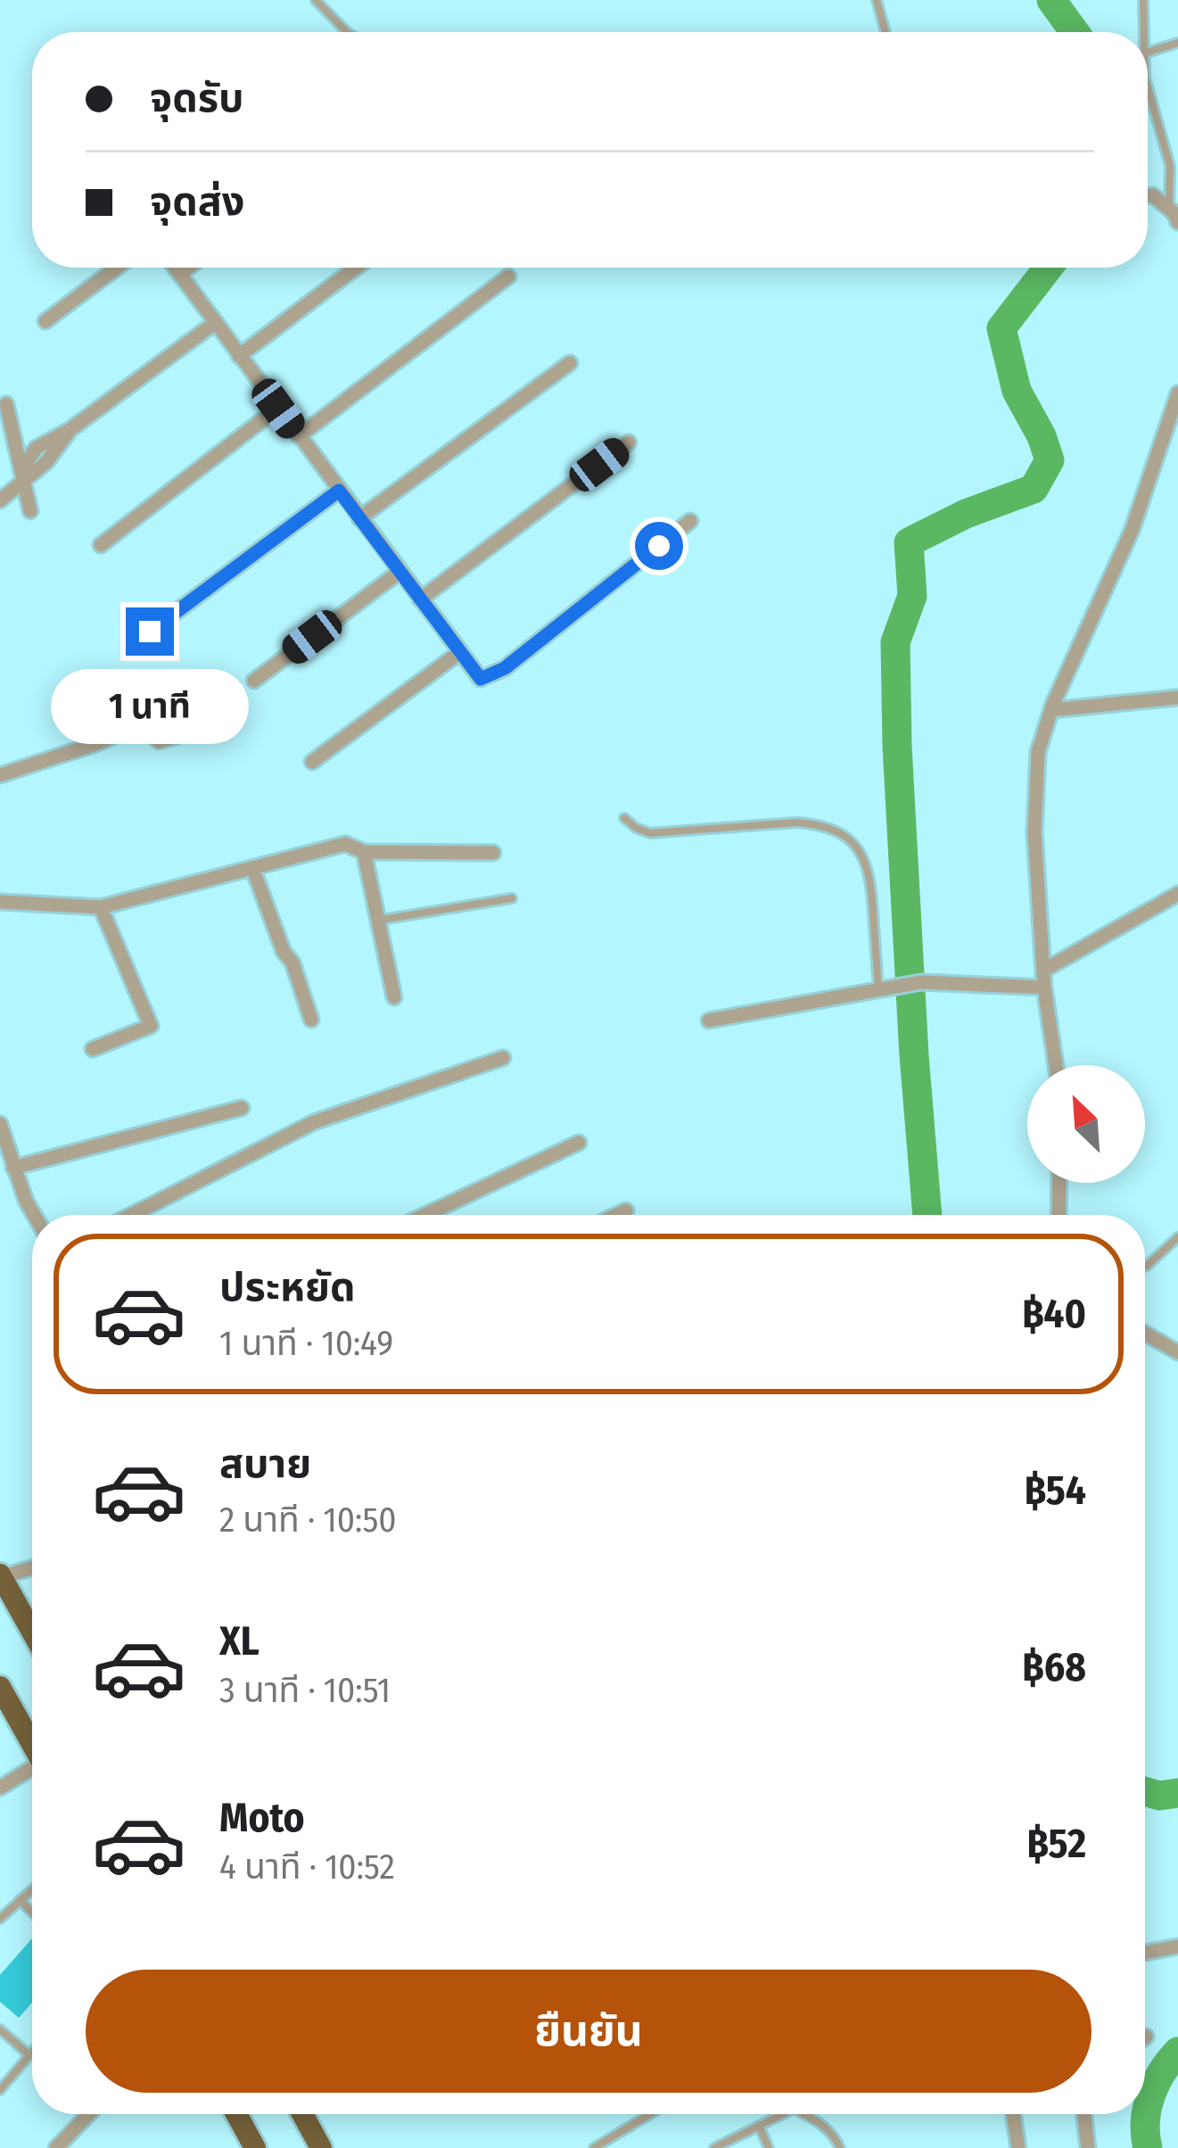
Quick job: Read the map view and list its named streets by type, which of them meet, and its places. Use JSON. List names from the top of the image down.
{
  "north": "top left",
  "page": {
    "banner": ["จุดรับ", "จุดส่ง"],
    "bubble": "1 นาที",
    "list": [
      {
        "name": "ประหยัด",
        "note": "1 นาที · 10:49",
        "value": "฿40"
      },
      {
        "name": "สบาย",
        "note": "2 นาที · 10:50",
        "value": "฿54"
      },
      {
        "name": "XL",
        "note": "3 นาที · 10:51",
        "value": "฿68"
      },
      {
        "name": "Moto",
        "note": "4 นาที · 10:52",
        "value": "฿52"
      }
    ],
    "buttons": "ยืนยัน"
  }
}
